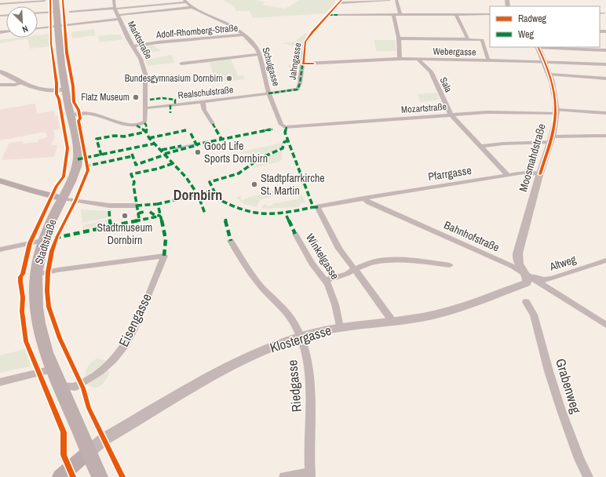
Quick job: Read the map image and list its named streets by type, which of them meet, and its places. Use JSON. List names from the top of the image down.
{
  "streets": {
    "main road": ["Stadtstraße"],
    "street": [
      "Adolf-Rhomberg-Straße",
      "Marktstraße",
      "Webergasse",
      "Jahngasse",
      "Schulgasse",
      "Sala",
      "Realschulstraße",
      "Mozartstraße",
      "Moosmahdstraße",
      "Pfarrgasse",
      "Bahnhofstraße",
      "Winkelgasse",
      "Altweg",
      "Eisengasse",
      "Klostergasse",
      "Riedgasse",
      "Grabenweg"
    ]
  },
  "crossings": [
    ["Adolf-Rhomberg-Straße", "Marktstraße"],
    ["Adolf-Rhomberg-Straße", "Schulgasse"],
    ["Marktstraße", "Realschulstraße"],
    ["Marktstraße", "Stadtstraße"],
    ["Webergasse", "Jahngasse"],
    ["Webergasse", "Sala"],
    ["Webergasse", "Moosmahdstraße"],
    ["Jahngasse", "Schulgasse"],
    ["Jahngasse", "Realschulstraße"],
    ["Schulgasse", "Realschulstraße"],
    ["Schulgasse", "Mozartstraße"],
    ["Sala", "Mozartstraße"],
    ["Sala", "Pfarrgasse"],
    ["Mozartstraße", "Moosmahdstraße"],
    ["Moosmahdstraße", "Pfarrgasse"],
    ["Moosmahdstraße", "Bahnhofstraße"],
    ["Moosmahdstraße", "Altweg"],
    ["Moosmahdstraße", "Klostergasse"],
    ["Pfarrgasse", "Bahnhofstraße"],
    ["Bahnhofstraße", "Altweg"],
    ["Bahnhofstraße", "Klostergasse"],
    ["Stadtstraße", "Eisengasse"],
    ["Stadtstraße", "Klostergasse"],
    ["Winkelgasse", "Klostergasse"],
    ["Altweg", "Klostergasse"],
    ["Klostergasse", "Riedgasse"]
  ],
  "districts": ["Dornbirn"],
  "places": [
    "Bundesgymnasium Dornbirn",
    "Flatz Museum",
    "Good Life Sports Dornbirn",
    "Stadtpfarrkirche St. Martin",
    "Stadtmuseum Dornbirn"
  ],
  "legend": ["Radweg", "Weg"],
  "north": "bottom right"
}
